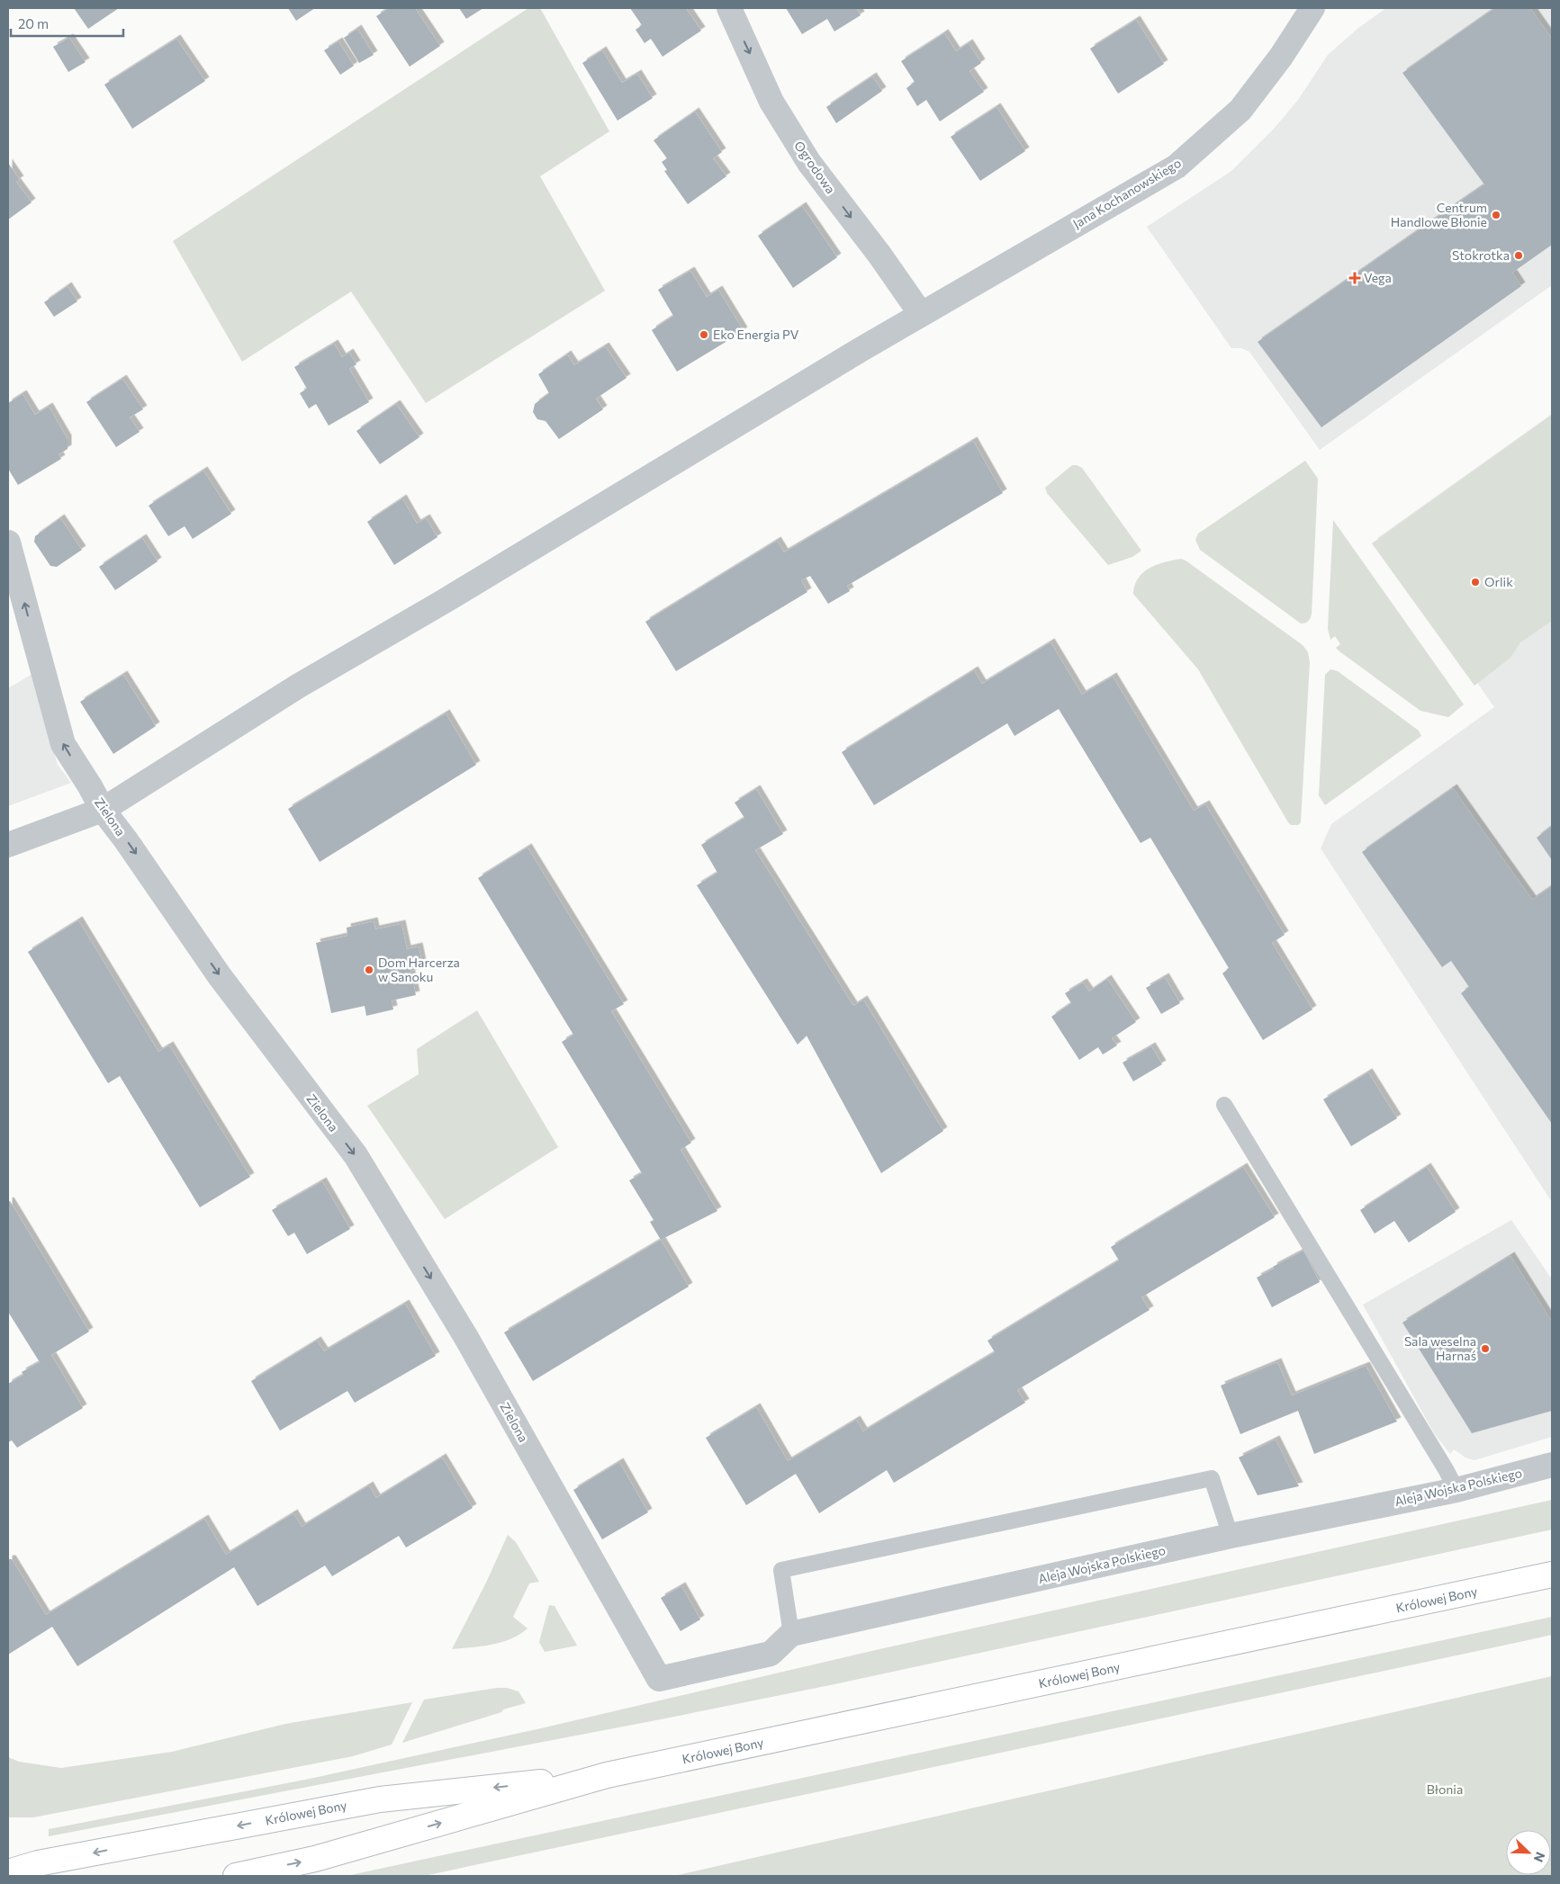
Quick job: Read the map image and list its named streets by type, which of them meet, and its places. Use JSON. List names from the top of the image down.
{
  "streets": {
    "main road": ["Królowej Bony"],
    "street": [
      "Ogrodowa",
      "Jana Kochanowskiego",
      "Zielona",
      "Aleja Wojska Polskiego"
    ]
  },
  "crossings": [
    ["Ogrodowa", "Jana Kochanowskiego"],
    ["Jana Kochanowskiego", "Zielona"],
    ["Zielona", "Aleja Wojska Polskiego"]
  ],
  "one_way": ["Ogrodowa"],
  "parks": ["Błonia"],
  "places": {
    "other": [
      "Centrum Handlowe Błonie",
      "Stokrotka",
      "Eko Energia PV",
      "Orlik",
      "Dom Harcerza w Sanoku",
      "Sala weselna Harnaś"
    ],
    "health": ["Vega"]
  },
  "scale_bar": "20 m",
  "north": "bottom right"
}
